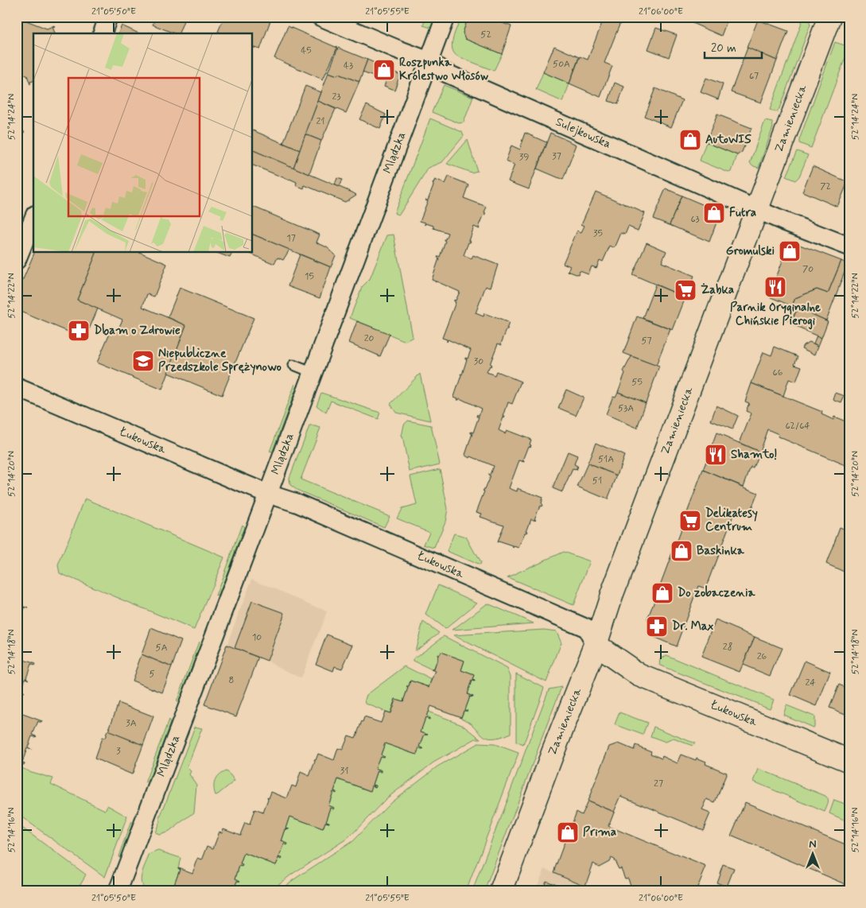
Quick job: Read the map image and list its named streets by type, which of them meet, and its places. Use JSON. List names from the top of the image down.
{
  "streets": {
    "street": [
      "Zamieniecka",
      "Sulejkowska",
      "Mlądzka",
      "Łukowska"
    ]
  },
  "crossings": [
    ["Zamieniecka", "Sulejkowska"],
    ["Zamieniecka", "Łukowska"],
    ["Sulejkowska", "Mlądzka"],
    ["Mlądzka", "Łukowska"]
  ],
  "places": {
    "shop": [
      "Roszpunka Królestwo Włosów",
      "AutoWIS",
      "Futra",
      "Gromulski",
      "Baskinka",
      "Do zobaczenia",
      "Prima"
    ],
    "restaurant": ["Parnik Oryginalne Chińskie Pierogi", "Shamto!"],
    "supermarket": ["Żabka", "Delikatesy Centrum"],
    "pharmacy": ["Dbam o Zdrowie", "Dr. Max"],
    "school or university": ["Niepubliczne Przedszkole Sprężynowo"]
  },
  "house_numbers": [
    "52",
    "45",
    "50A",
    "43",
    "67",
    "23",
    "21",
    "37",
    "39",
    "72",
    "63",
    "35",
    "17",
    "70",
    "15",
    "20",
    "57",
    "30",
    "66",
    "55",
    "53A",
    "62/64",
    "51A",
    "51",
    "10",
    "28",
    "5A",
    "26",
    "5",
    "8",
    "24",
    "3A",
    "3",
    "31",
    "27"
  ],
  "scale_bar": "20 m",
  "north": "top",
  "coordinates": [
    "21°05'50\"E",
    "21°05'55\"E",
    "21°06'00\"E",
    "52°14'24\"N",
    "52°14'22\"N",
    "52°14'20\"N",
    "52°14'18\"N",
    "52°14'16\"N"
  ]
}
